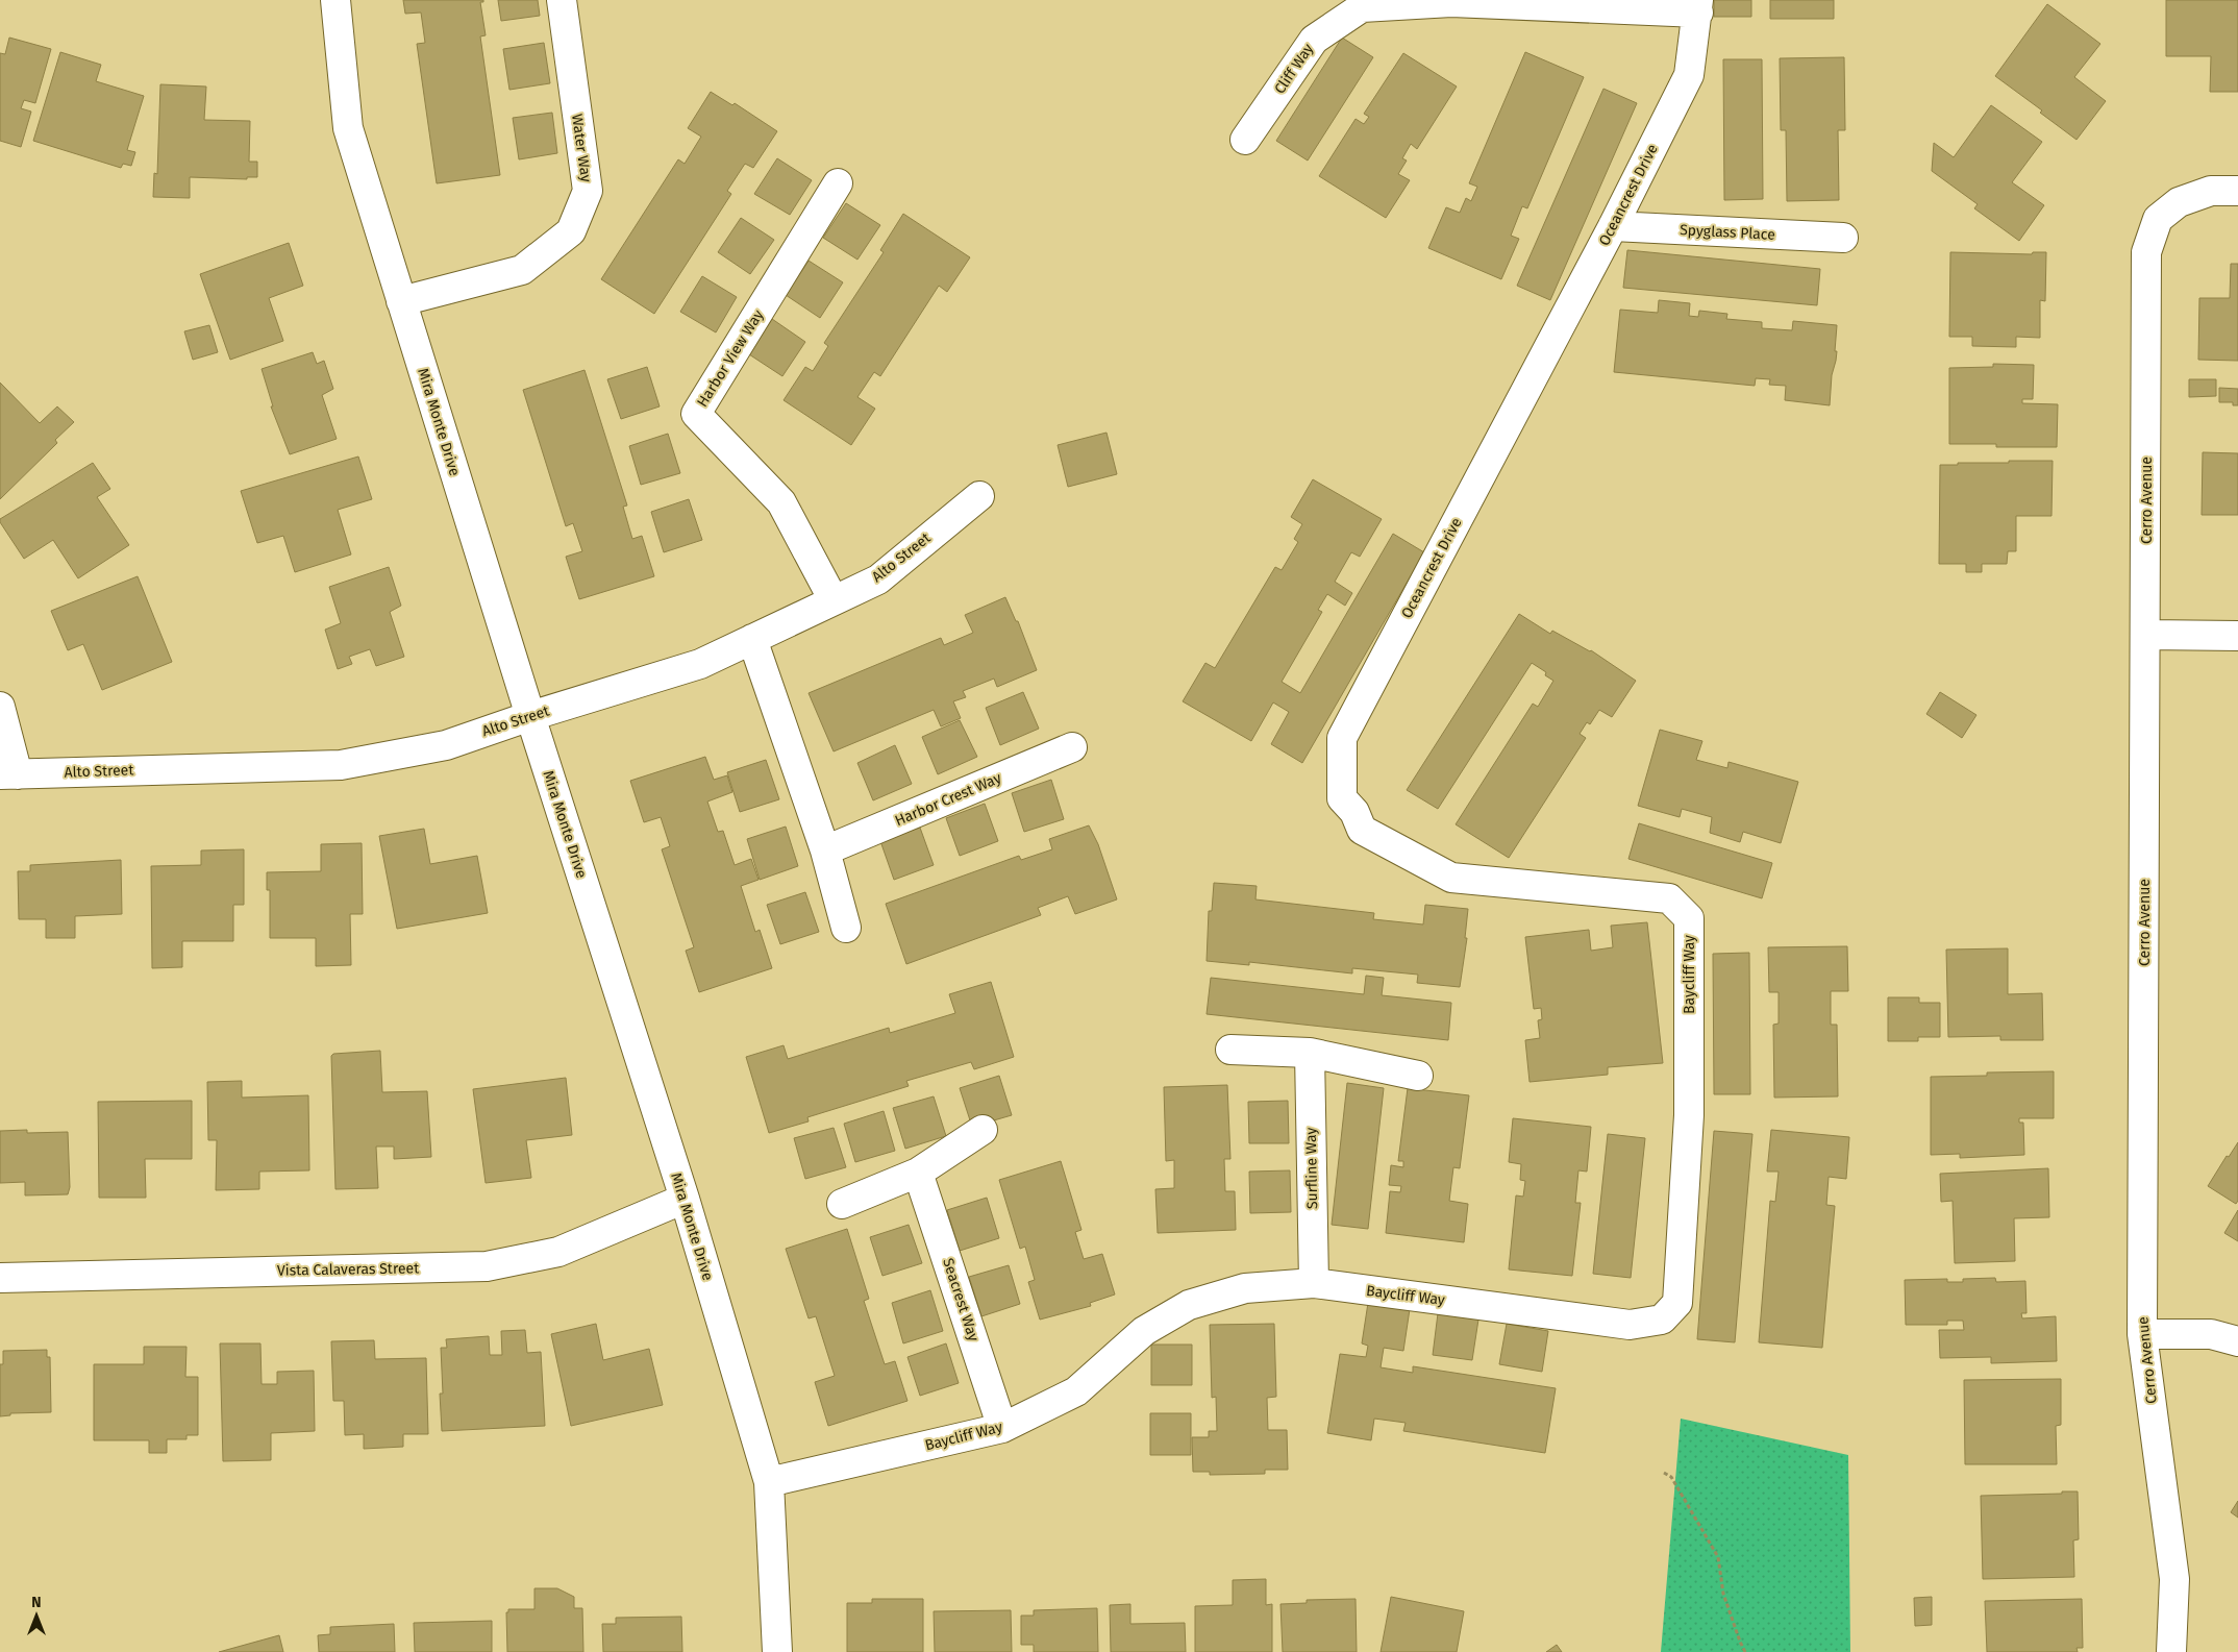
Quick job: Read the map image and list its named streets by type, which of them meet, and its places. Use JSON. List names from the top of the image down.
{
  "streets": {
    "street": [
      "Cliff Way",
      "Water Way",
      "Oceancrest Drive",
      "Spyglass Place",
      "Harbor View Way",
      "Mira Monte Drive",
      "Cerro Avenue",
      "Alto Street",
      "Harbor Crest Way",
      "Baycliff Way",
      "Surfline Way",
      "Vista Calaveras Street",
      "Seacrest Way"
    ]
  },
  "crossings": [
    ["Cliff Way", "Oceancrest Drive"],
    ["Water Way", "Mira Monte Drive"],
    ["Oceancrest Drive", "Spyglass Place"],
    ["Oceancrest Drive", "Baycliff Way"],
    ["Harbor View Way", "Alto Street"],
    ["Mira Monte Drive", "Alto Street"],
    ["Mira Monte Drive", "Baycliff Way"],
    ["Mira Monte Drive", "Vista Calaveras Street"],
    ["Baycliff Way", "Surfline Way"],
    ["Baycliff Way", "Seacrest Way"]
  ],
  "north": "top"
}
